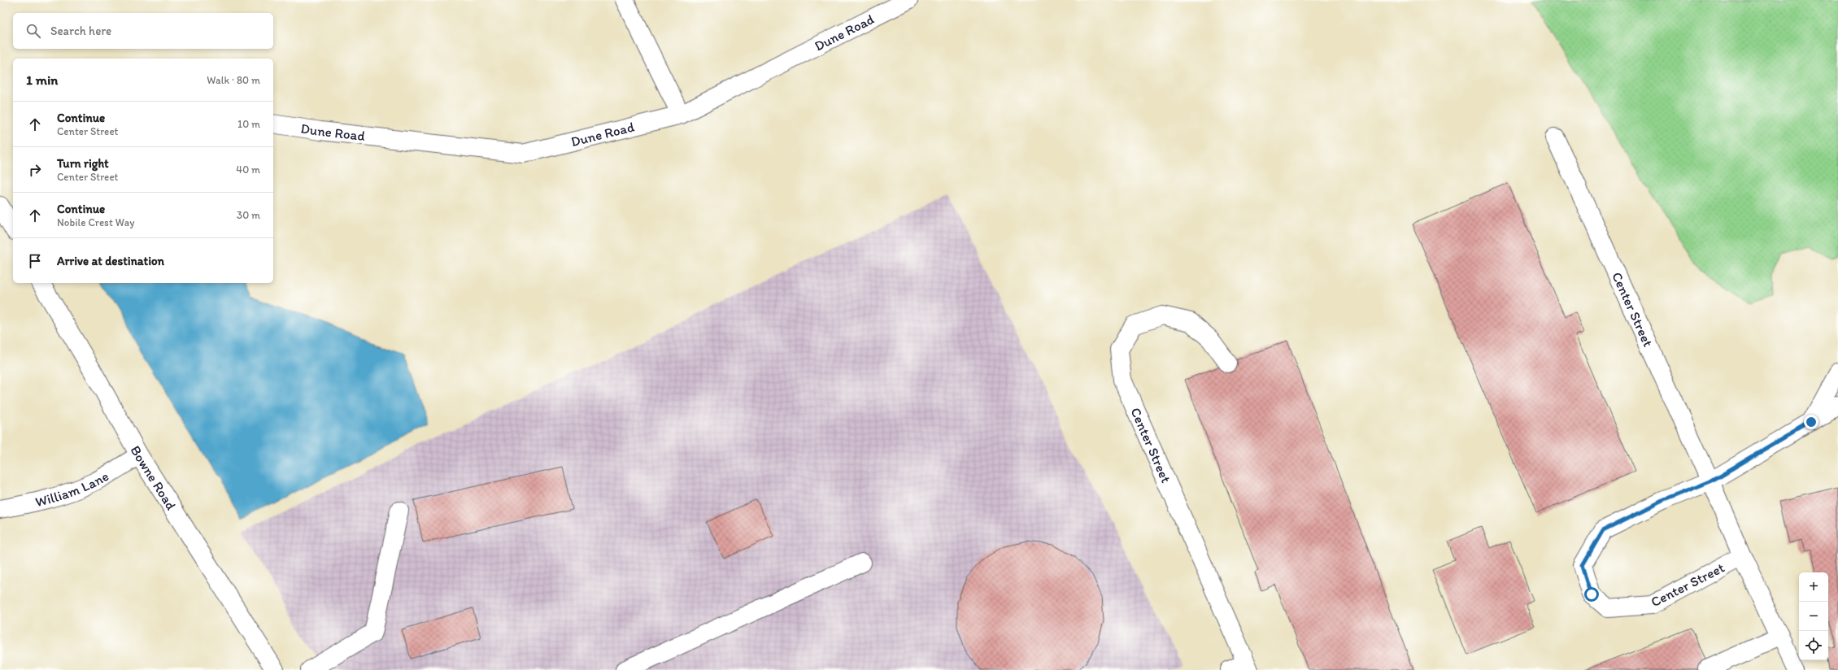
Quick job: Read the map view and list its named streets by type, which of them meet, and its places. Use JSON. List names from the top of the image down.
{
  "streets": {
    "street": [
      "Dune Road",
      "Center Street",
      "Bowne Road",
      "William Lane"
    ]
  },
  "crossings": [
    ["Bowne Road", "William Lane"]
  ],
  "page": {
    "search": "Search here",
    "heading": ["1 min", "Walk · 80 m"],
    "list": [
      ["Continue", "Center Street", "10 m"],
      ["Turn right", "Center Street", "40 m"],
      ["Continue", "Nobile Crest Way", "30 m"],
      "Arrive at destination"
    ],
    "map_buttons": ["+", "−"]
  }
}
